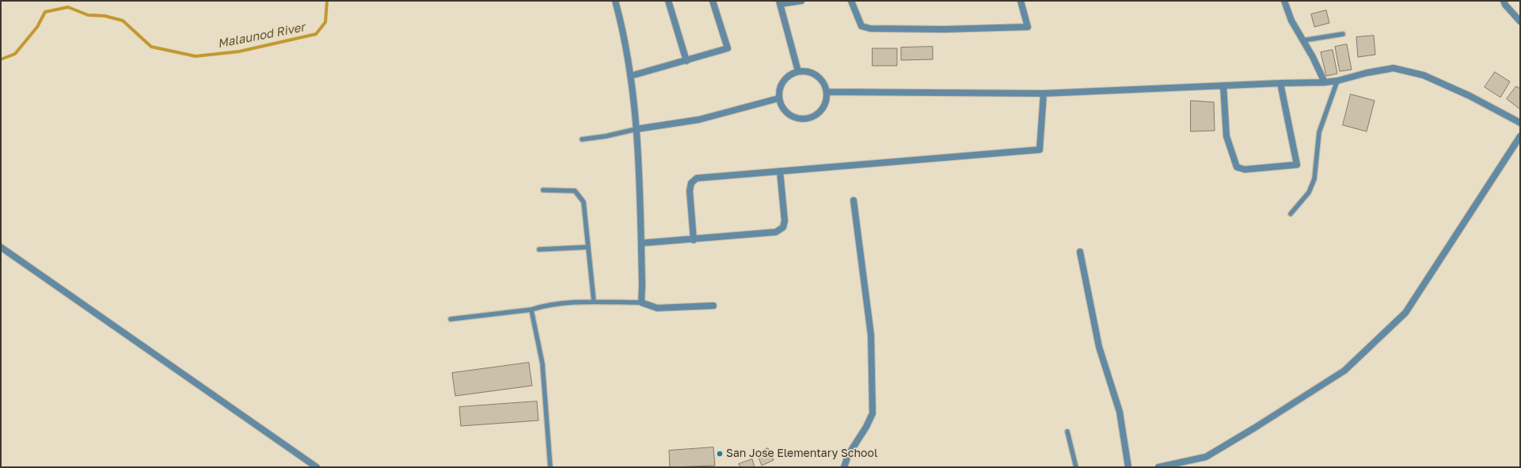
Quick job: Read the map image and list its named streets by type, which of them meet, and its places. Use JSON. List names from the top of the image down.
{
  "water": ["Malaunod River"],
  "places": ["San Jose Elementary School"]
}
